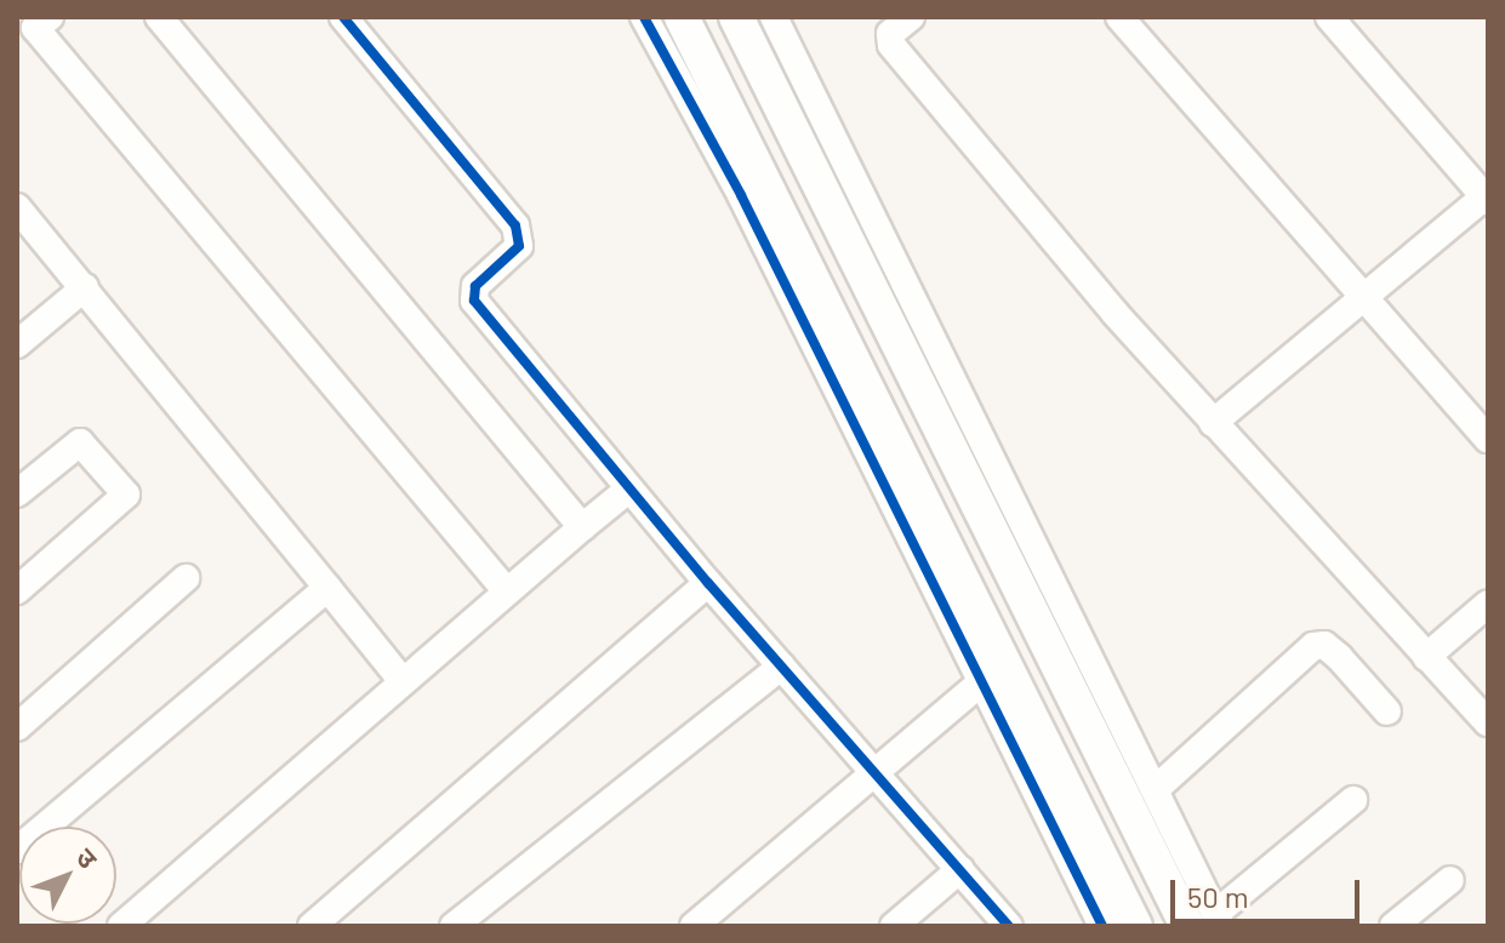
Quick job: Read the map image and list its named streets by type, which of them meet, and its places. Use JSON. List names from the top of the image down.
{
  "scale_bar": "50 m",
  "north": "top right"
}
